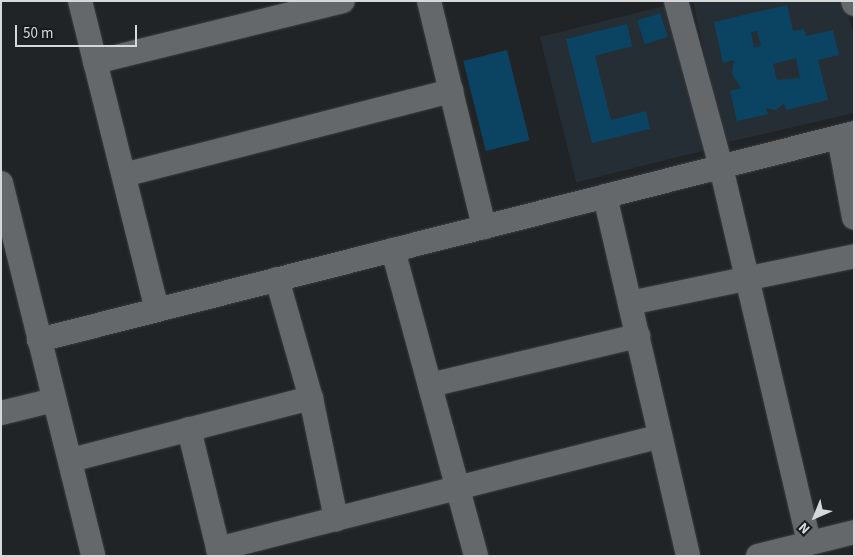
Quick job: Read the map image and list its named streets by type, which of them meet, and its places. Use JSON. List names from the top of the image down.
{
  "scale_bar": "50 m",
  "north": "bottom left"
}
